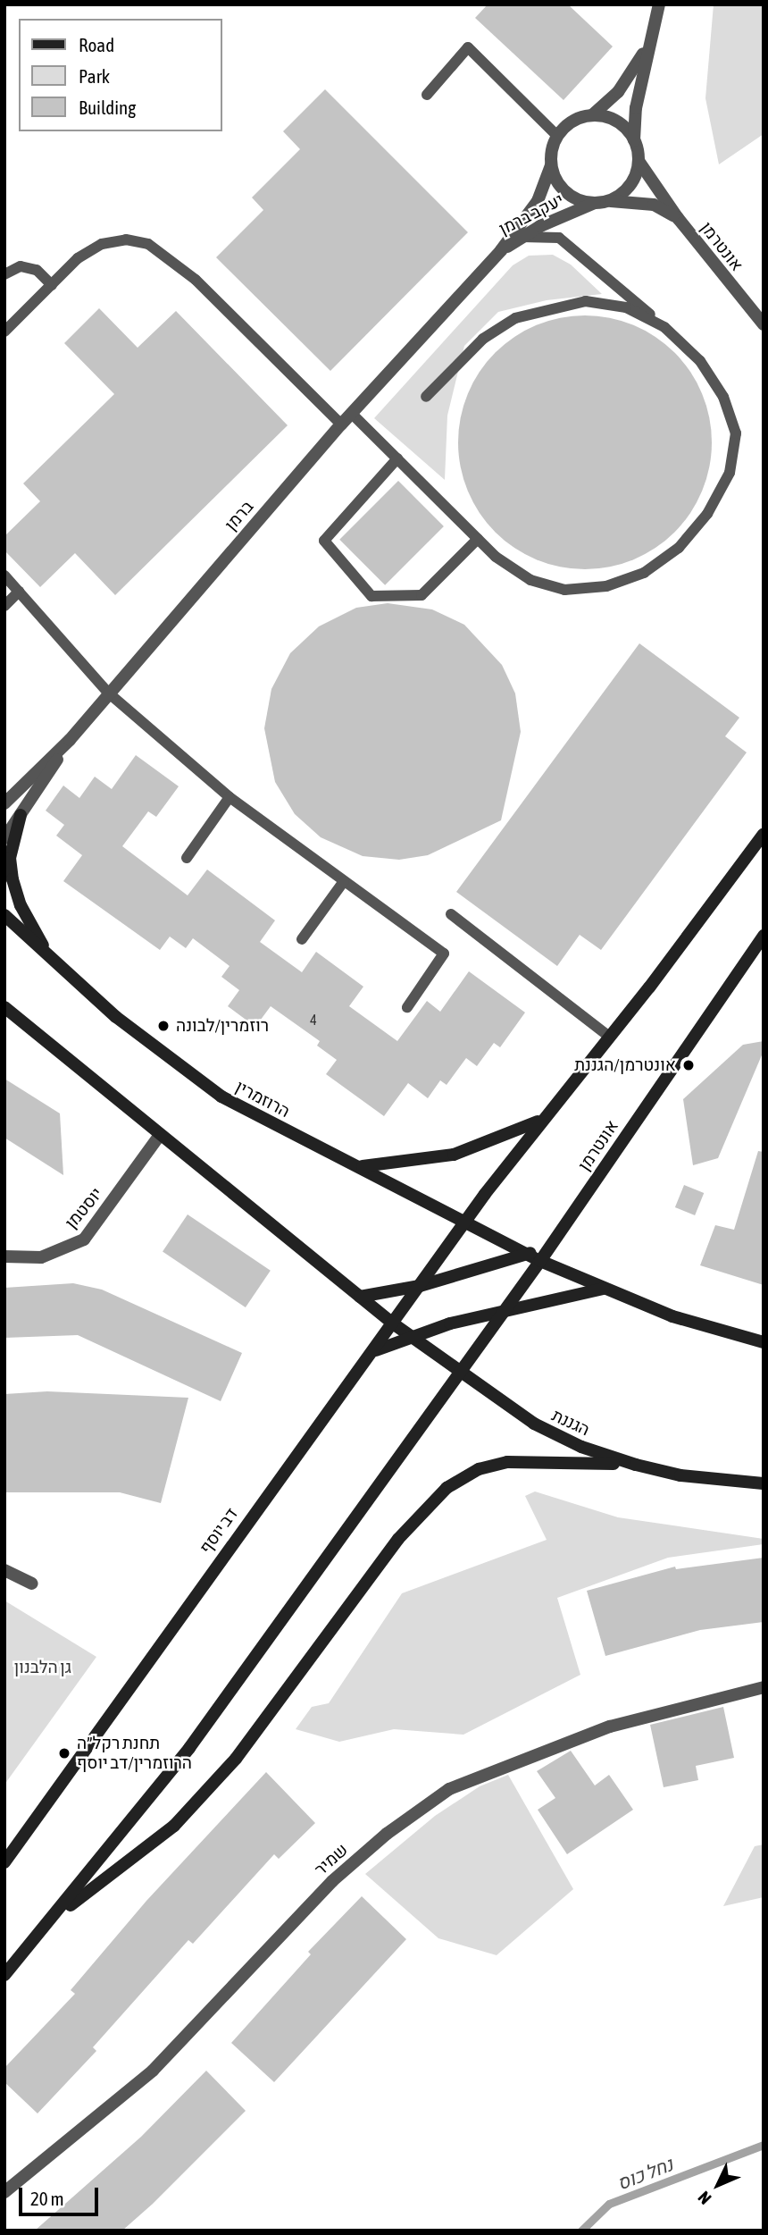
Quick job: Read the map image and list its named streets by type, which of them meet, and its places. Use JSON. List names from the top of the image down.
{
  "streets": {
    "main road": [
      "אונטרמן",
      "הרוזמרין",
      "הגננת",
      "דב יוסף"
    ],
    "street": [
      "יעקב ברמן",
      "ברמן",
      "יוסטמן",
      "שמיר"
    ]
  },
  "crossings": [
    ["יעקב ברמן", "אונטרמן"],
    ["יעקב ברמן", "ברמן"],
    ["אונטרמן", "הרוזמרין"],
    ["אונטרמן", "הגננת"],
    ["הרוזמרין", "דב יוסף"],
    ["הגננת", "דב יוסף"]
  ],
  "water": ["נחל כוס"],
  "parks": ["גן הלבנון"],
  "places": ["רוזמרין/לבונה", "אונטרמן/הגננת", "תחנת רקל״ה הרוזמרין/דב יוסף"],
  "house_numbers": ["4"],
  "legend": ["Road", "Park", "Building"],
  "scale_bar": "20 m",
  "north": "bottom left"
}
